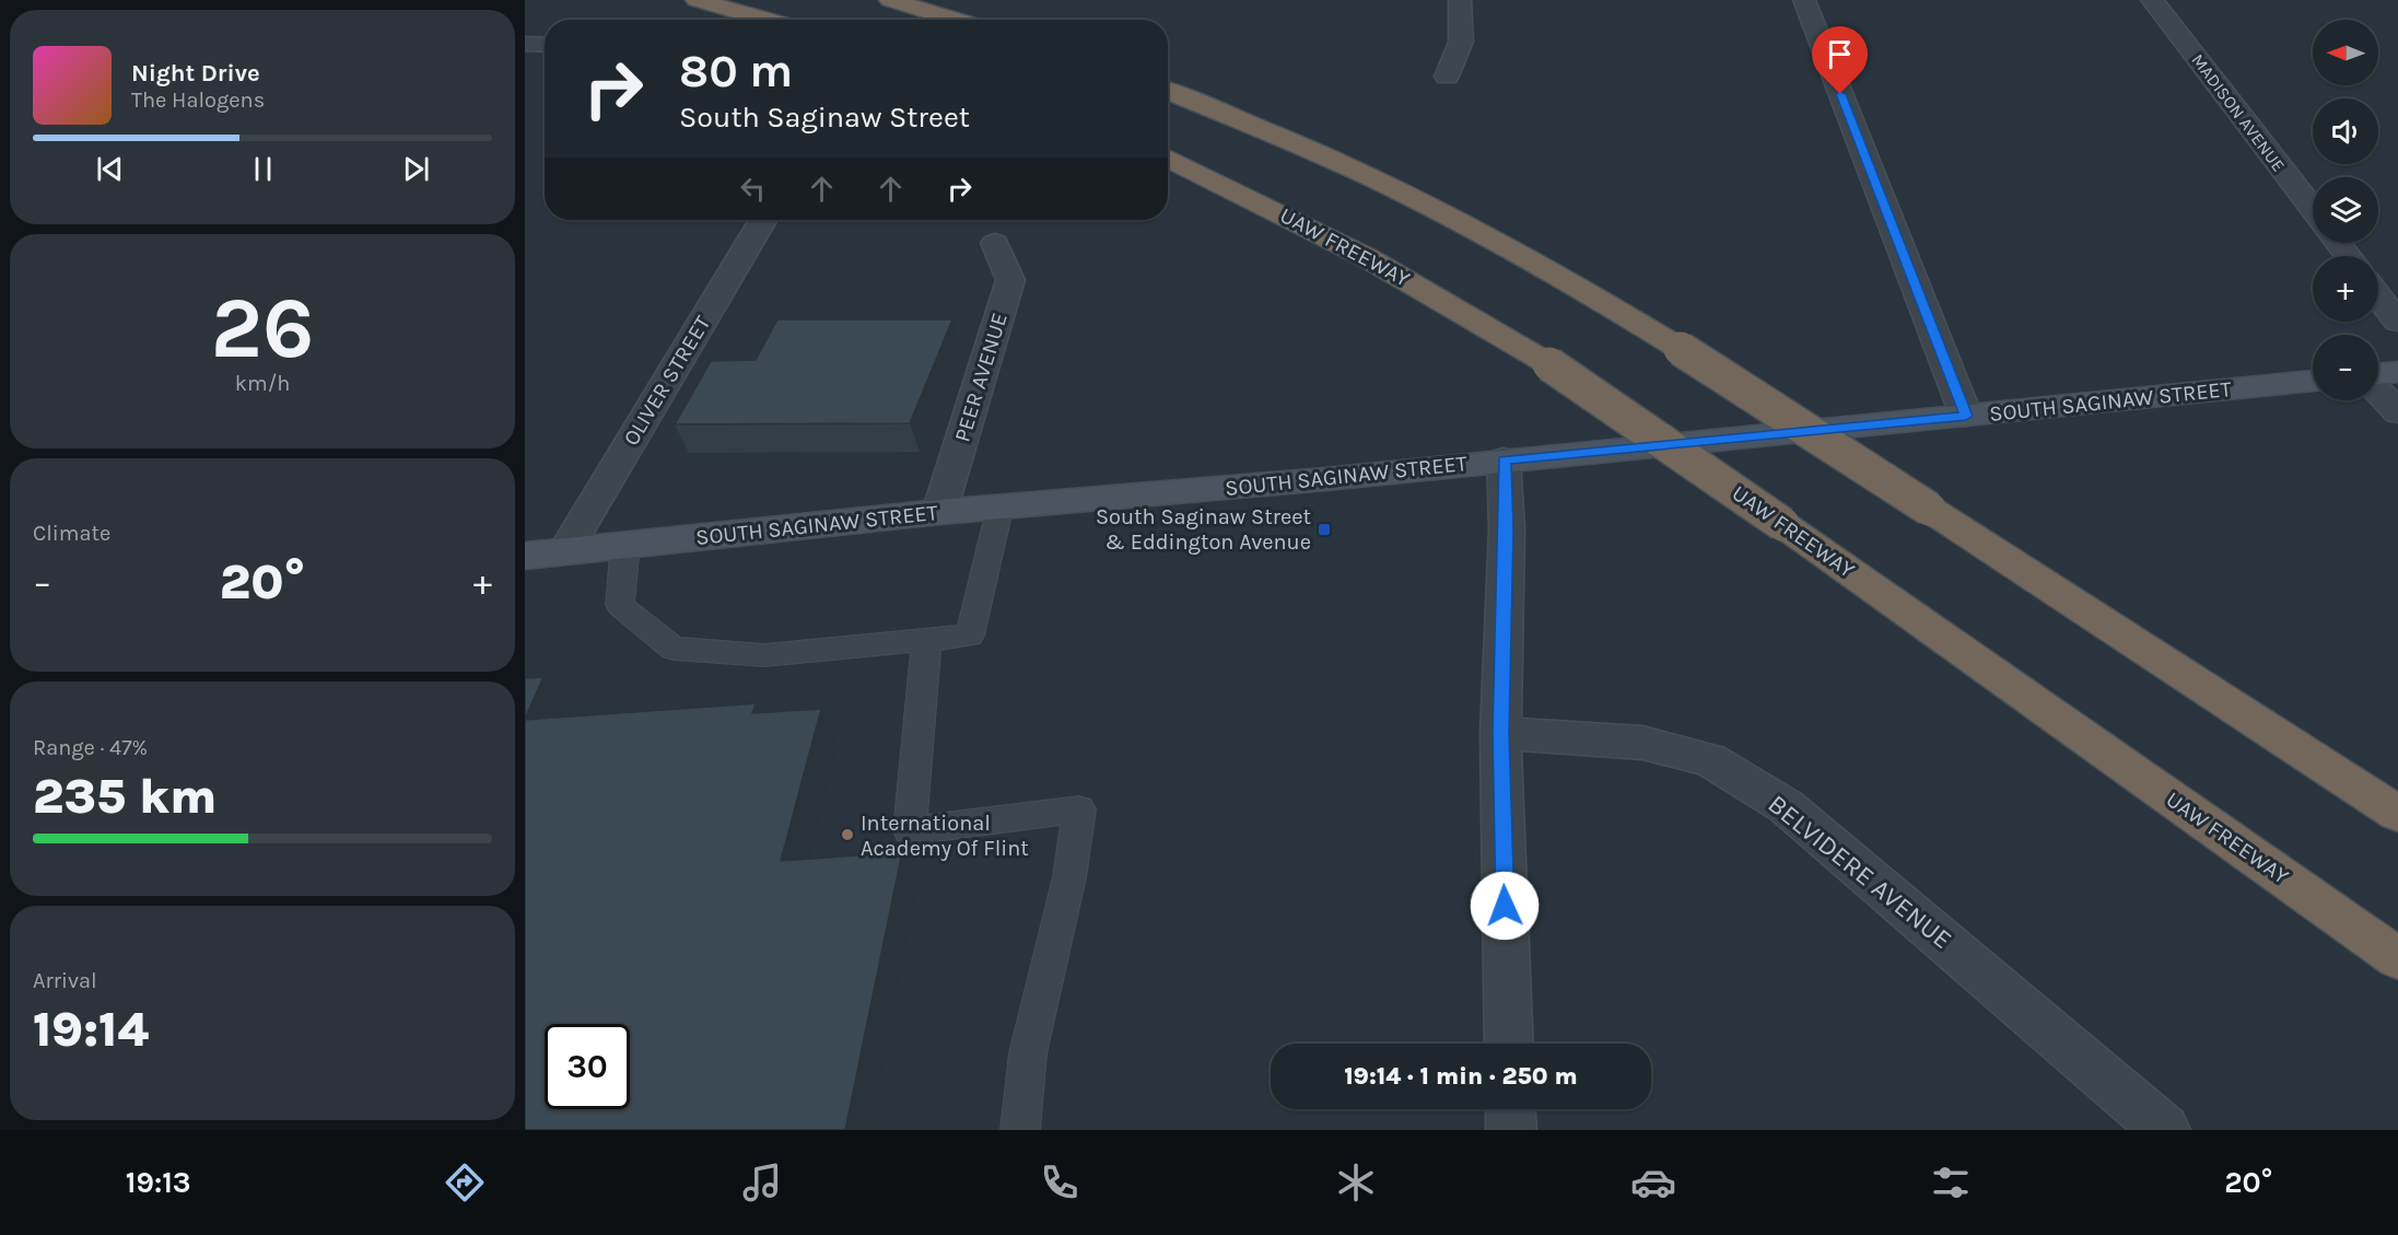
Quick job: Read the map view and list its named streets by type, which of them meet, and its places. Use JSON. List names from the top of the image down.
{
  "streets": {
    "highway": ["UAW FREEWAY"],
    "main road": ["SOUTH SAGINAW STREET"],
    "street": [
      "MADISON AVENUE",
      "PEER AVENUE",
      "OLIVER STREET",
      "BELVIDERE AVENUE"
    ]
  },
  "crossings": [
    ["PEER AVENUE", "SOUTH SAGINAW STREET"],
    ["OLIVER STREET", "SOUTH SAGINAW STREET"]
  ],
  "places": {
    "transit": ["South Saginaw Street & Eddington Avenue"],
    "other": ["International Academy Of Flint"]
  },
  "north": "left",
  "page": {
    "map_buttons": ["+", "−"],
    "turn": ["80 m", "South Saginaw Street"],
    "song": ["Night Drive", "The Halogens"],
    "tile": [
      ["26", "km/h"],
      "Climate",
      ["Range · 47%", "235 km"],
      ["Arrival", "19:14"]
    ],
    "heat": ["−", "20°", "+"],
    "limit": "30",
    "trip": "19:14 · 1 min · 250 m",
    "tabs": ["19:13", "20°"]
  }
}
